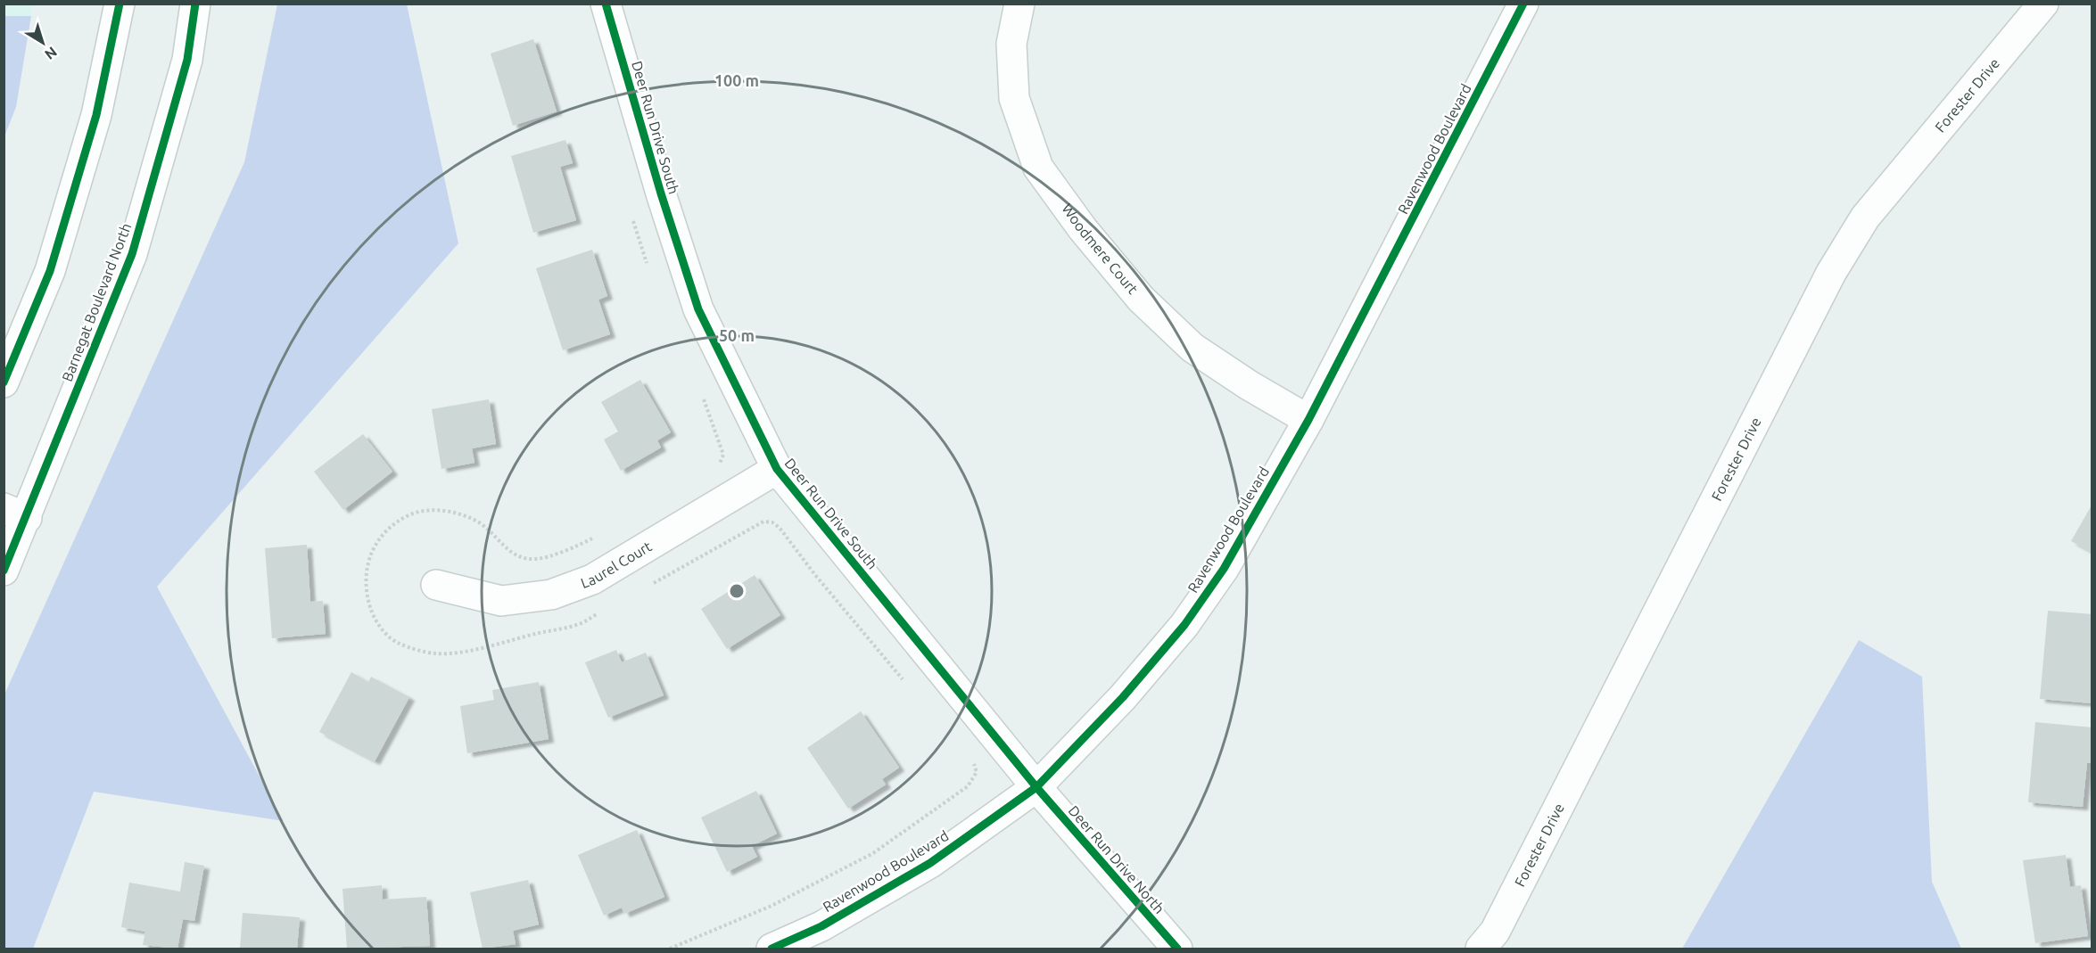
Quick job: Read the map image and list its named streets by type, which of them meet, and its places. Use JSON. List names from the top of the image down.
{
  "streets": {
    "street": [
      "Forester Drive",
      "Deer Run Drive South",
      "Ravenwood Boulevard",
      "Woodmere Court",
      "Barnegat Boulevard North",
      "Laurel Court",
      "Deer Run Drive North"
    ]
  },
  "crossings": [
    ["Deer Run Drive South", "Ravenwood Boulevard"],
    ["Deer Run Drive South", "Laurel Court"],
    ["Deer Run Drive South", "Deer Run Drive North"],
    ["Ravenwood Boulevard", "Woodmere Court"],
    ["Ravenwood Boulevard", "Deer Run Drive North"]
  ],
  "north": "bottom right",
  "rings": ["100 m", "50 m"]
}
